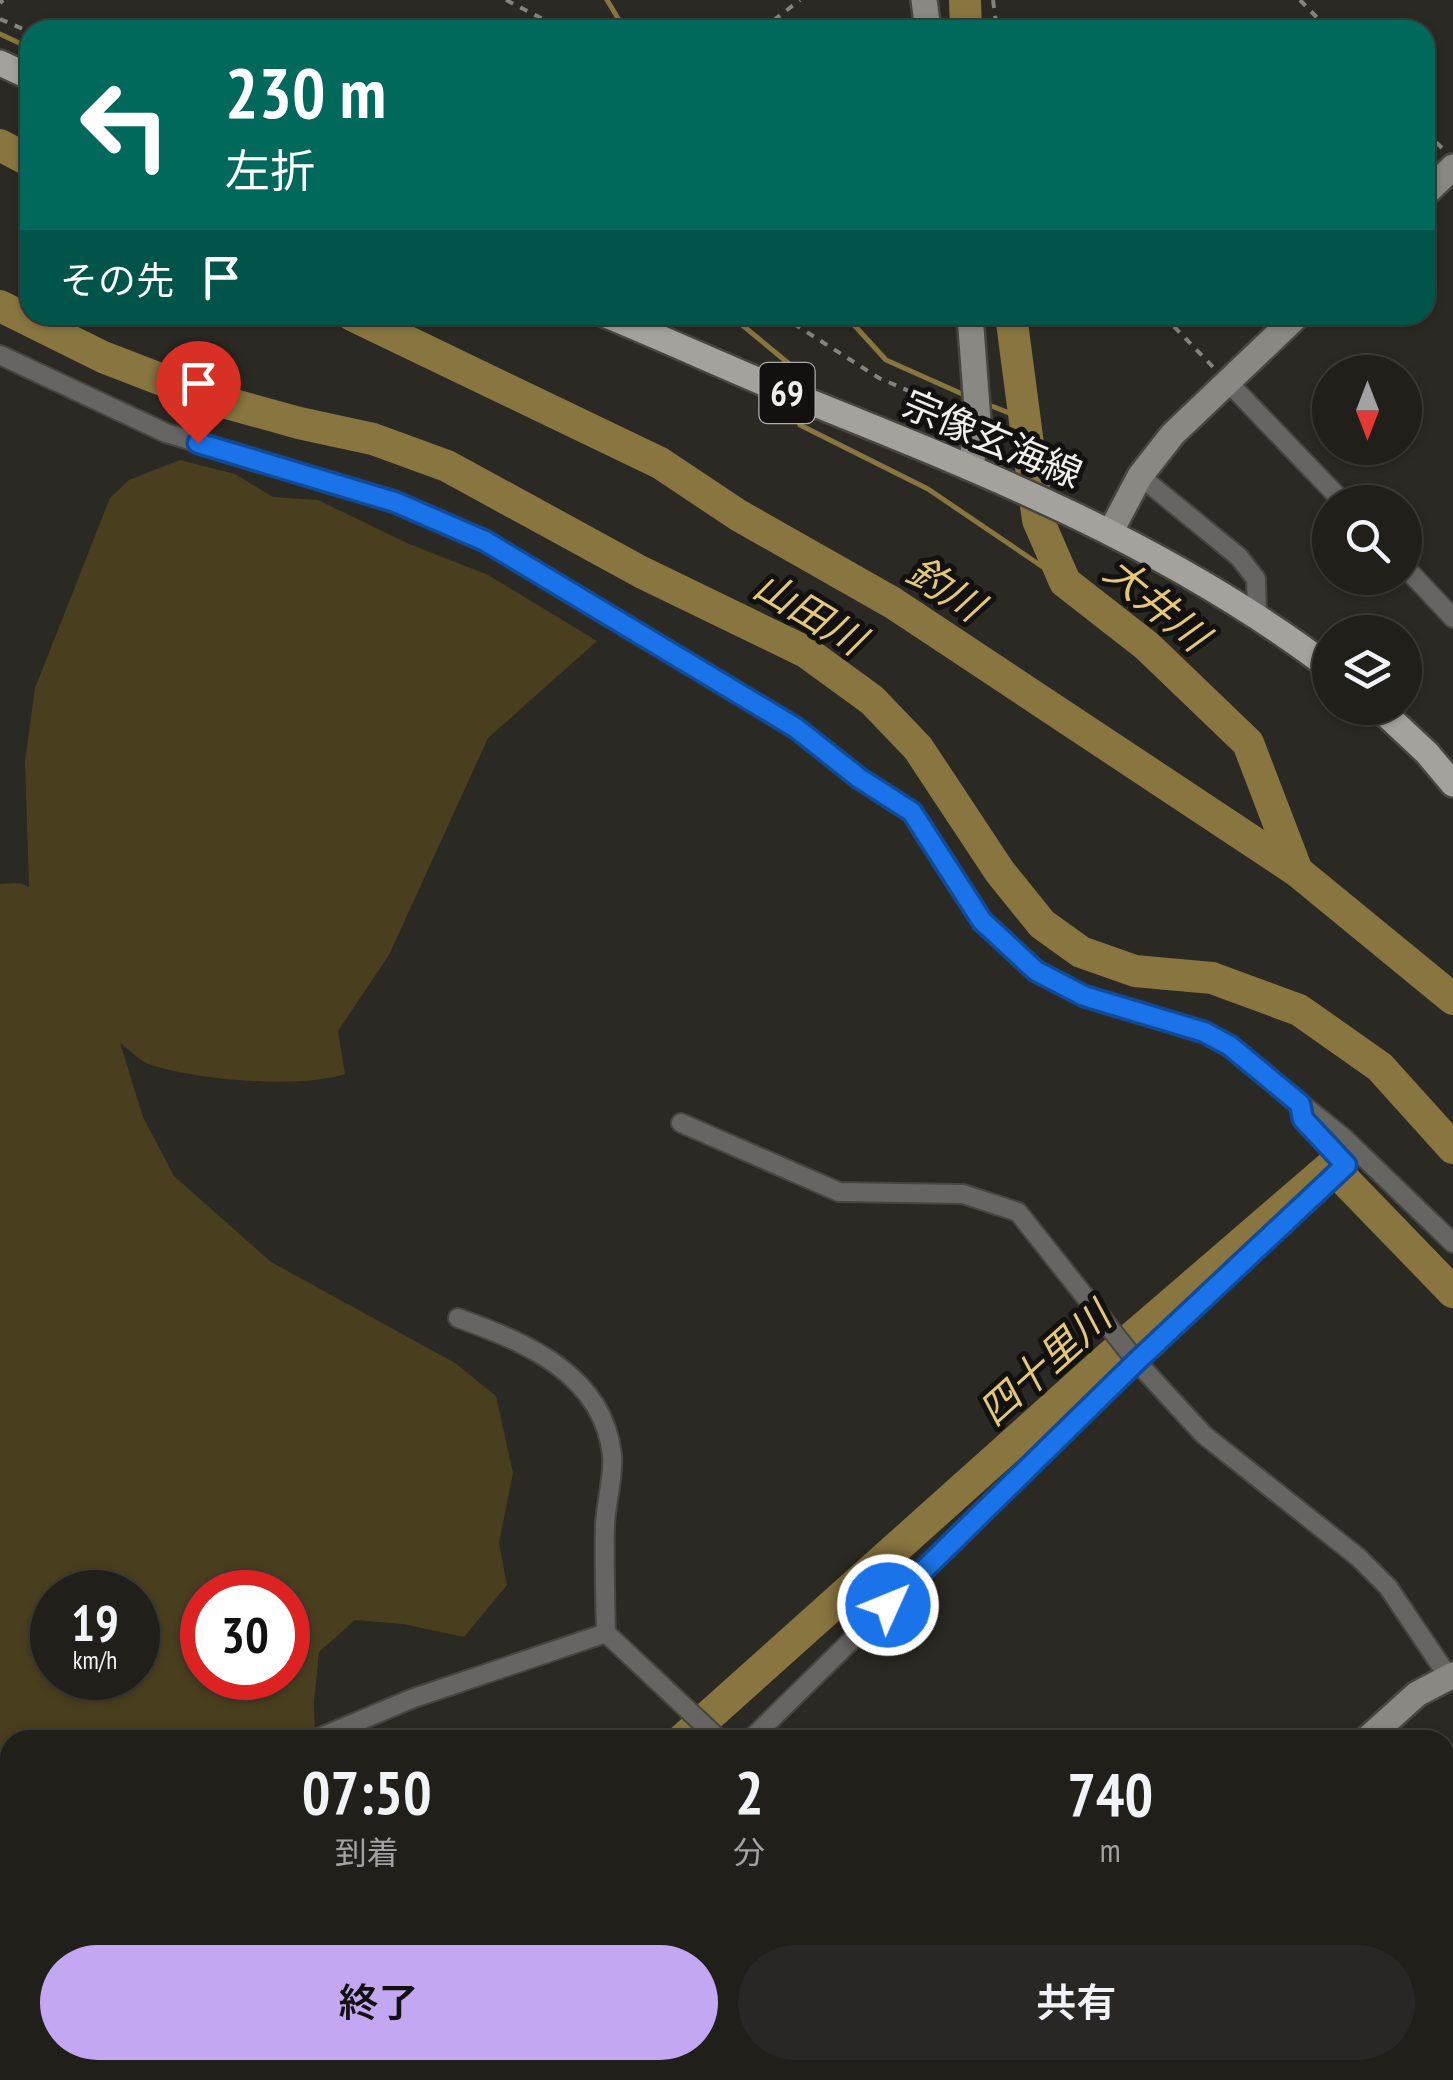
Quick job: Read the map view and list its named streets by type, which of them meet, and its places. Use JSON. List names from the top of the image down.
{
  "streets": {
    "main road": ["69", "宗像玄海線"]
  },
  "water": [
    "釣川",
    "大井川",
    "山田川",
    "四十里川"
  ],
  "north": "bottom",
  "page": {
    "turn": ["230 m", "左折"],
    "then": "その先",
    "speed": "19 km/h",
    "limit": "30",
    "eta": [
      "07:50",
      "到着",
      "2",
      "分",
      "740",
      "m"
    ],
    "buttons": ["終了", "共有"]
  }
}
